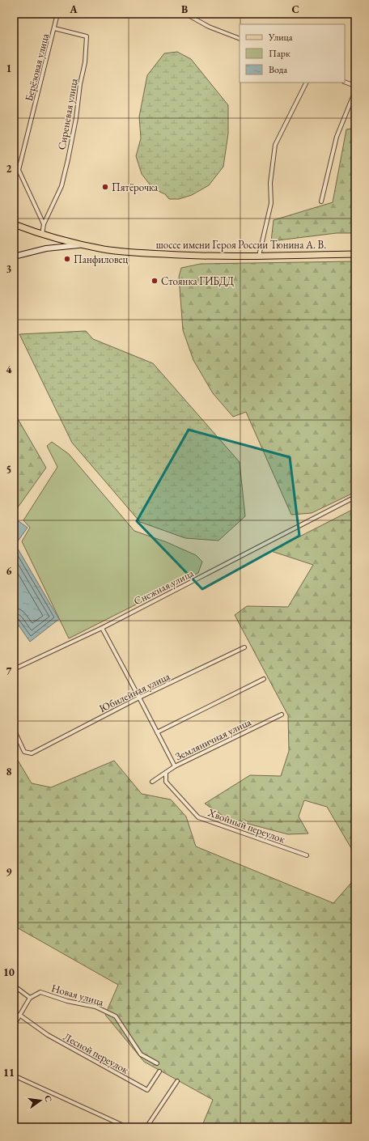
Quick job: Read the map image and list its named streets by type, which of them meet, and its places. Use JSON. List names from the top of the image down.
{
  "streets": {
    "main road": ["шоссе имени Героя России Тюнина А. В."],
    "street": [
      "Берёзовая улица",
      "Сиреневая улица",
      "Снежная улица",
      "Юбилейная улица",
      "Земляничная улица",
      "Хвойный переулок",
      "Новая улица",
      "Лесной переулок"
    ]
  },
  "crossings": [
    ["Берёзовая улица", "Сиреневая улица"],
    ["Земляничная улица", "Хвойный переулок"]
  ],
  "places": ["Пятёрочка", "Панфиловец", "Стоянка ГИБДД"],
  "legend": ["Улица", "Парк", "Вода"],
  "north": "right",
  "grid": {
    "columns": ["A", "B", "C"],
    "rows": [
      "1",
      "2",
      "3",
      "4",
      "5",
      "6",
      "7",
      "8",
      "9",
      "10",
      "11"
    ]
  }
}
